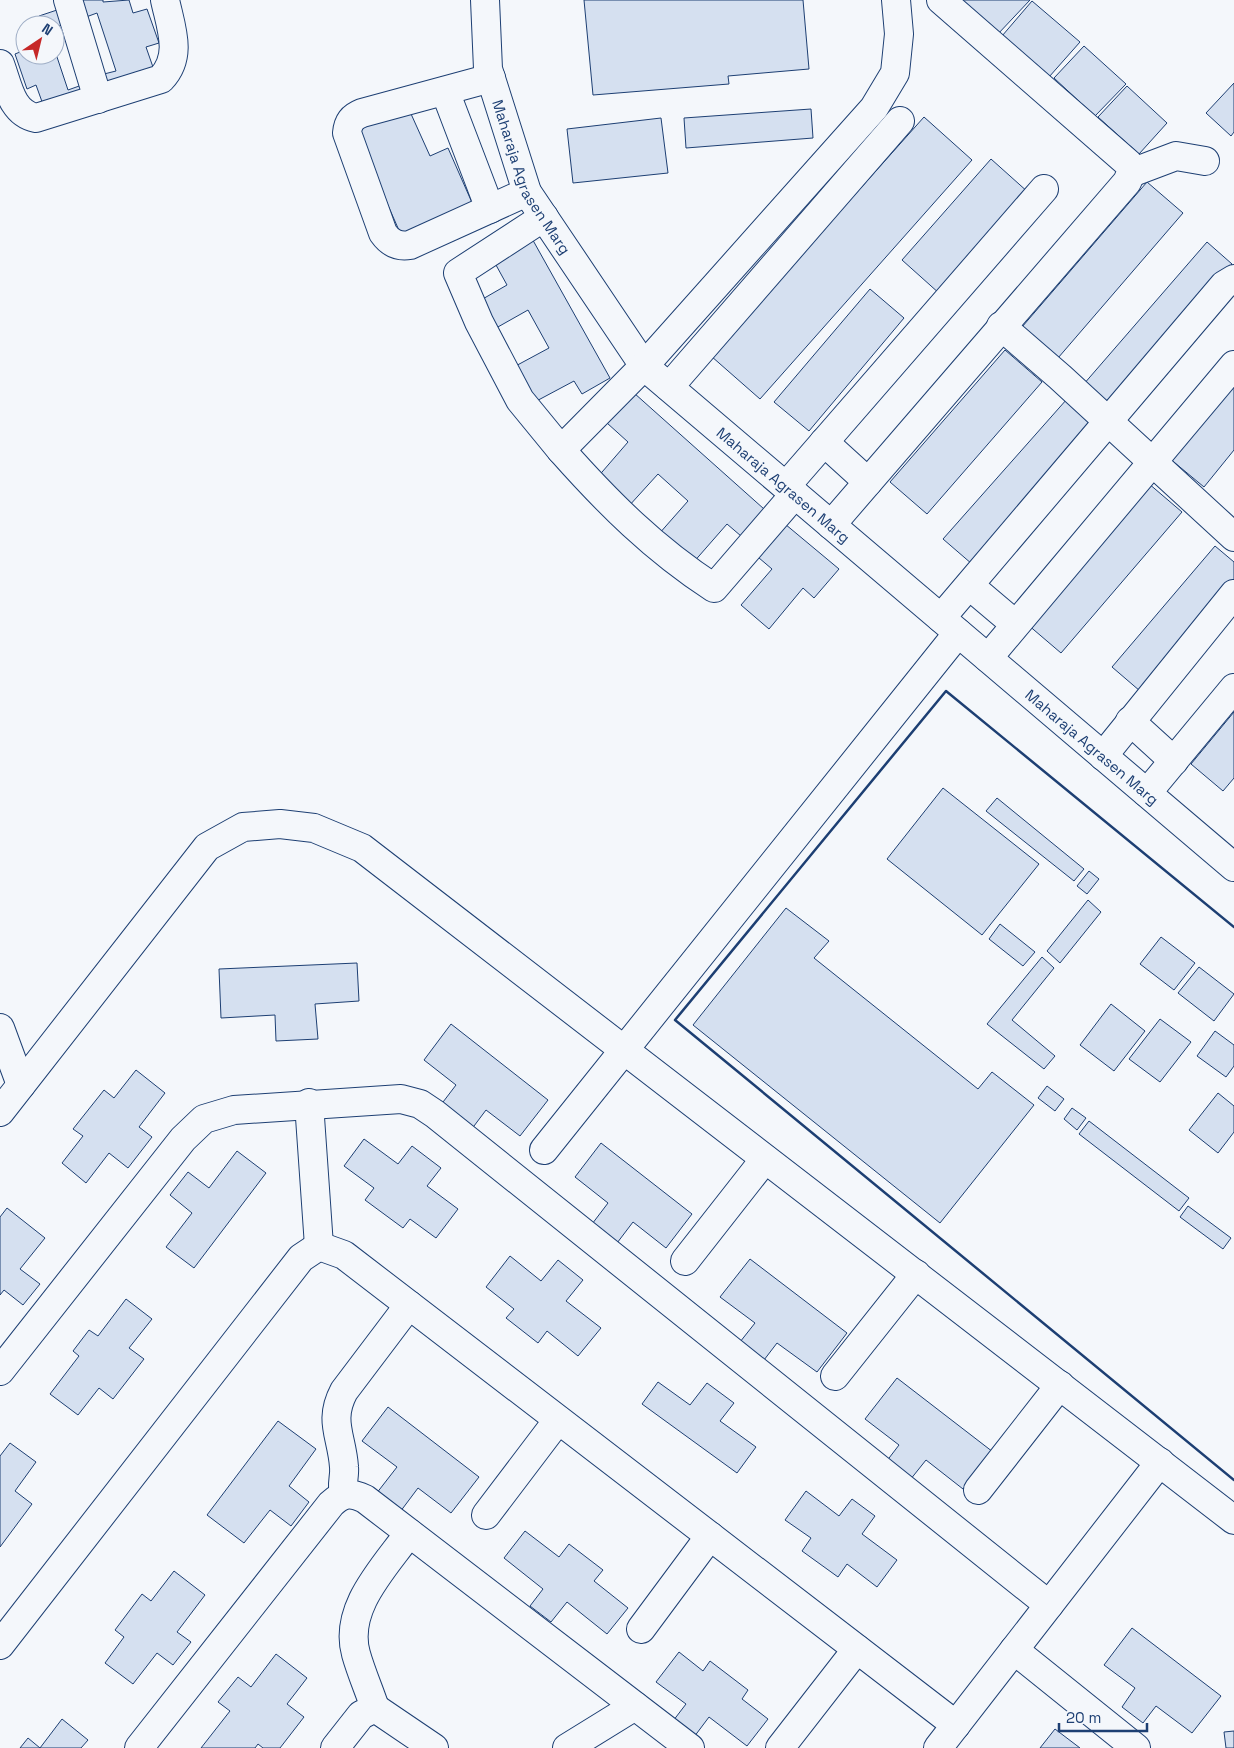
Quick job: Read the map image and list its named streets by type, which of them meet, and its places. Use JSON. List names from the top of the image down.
{
  "streets": {
    "street": ["Maharaja Agrasen Marg"]
  },
  "scale_bar": "20 m",
  "north": "top right"
}
